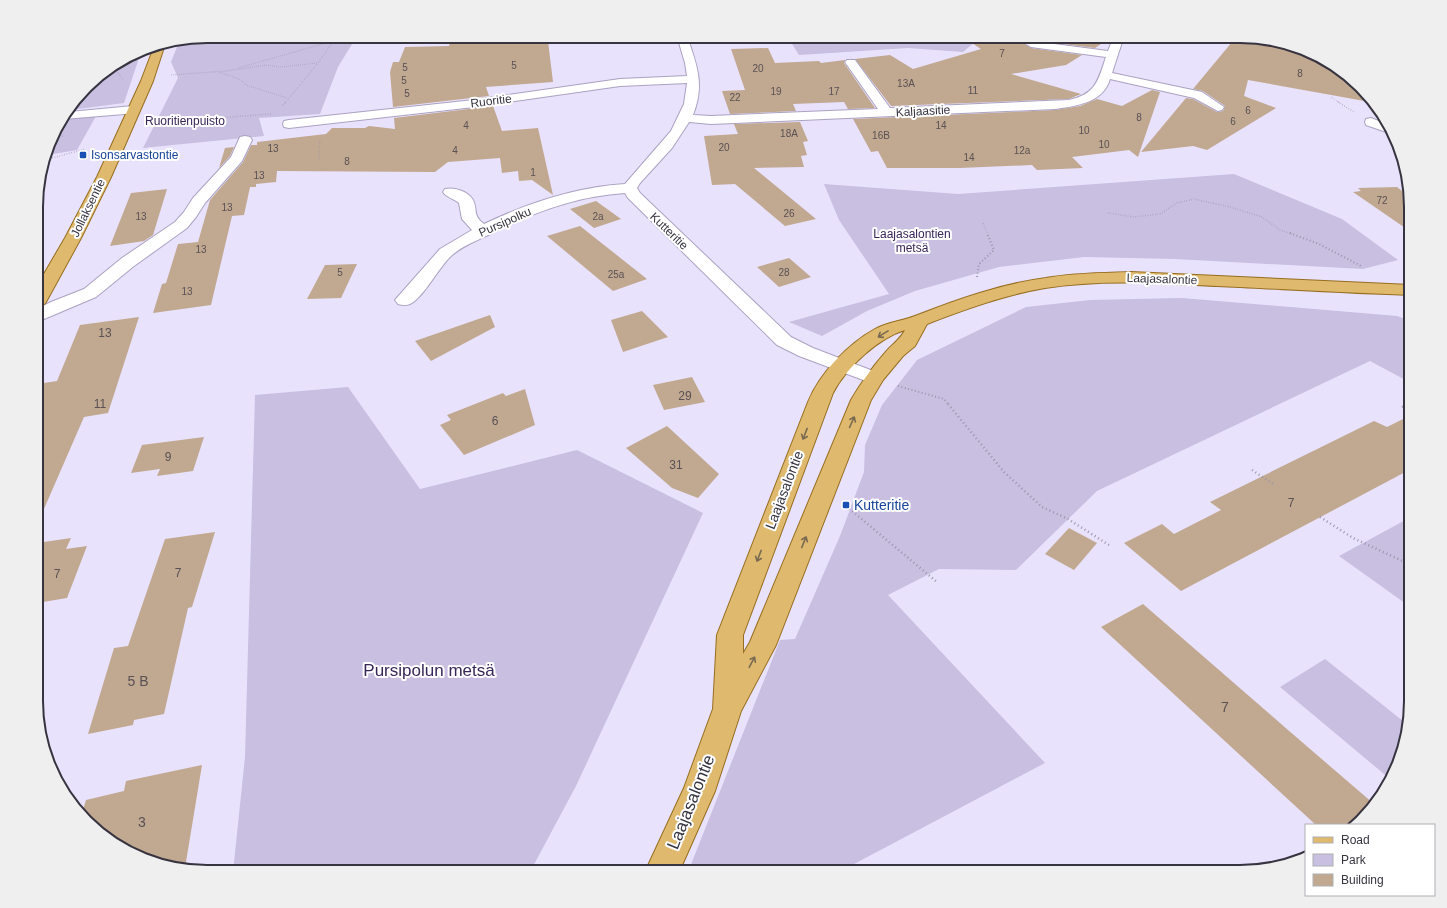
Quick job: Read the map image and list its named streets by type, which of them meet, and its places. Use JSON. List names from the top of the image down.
{
  "streets": {
    "main road": ["Jollaksentie", "Laajasalontie"],
    "street": [
      "Ruoritie",
      "Kaljaasitie",
      "Pursipolku",
      "Kutteritie"
    ]
  },
  "crossings": [
    ["Pursipolku", "Kutteritie"],
    ["Kutteritie", "Laajasalontie"]
  ],
  "parks": ["Ruoritienpuisto", "Laajasalontien metsä", "Pursipolun metsä"],
  "places": {
    "transit": ["Isonsarvastontie", "Kutteritie"]
  },
  "house_numbers": [
    "7",
    "5",
    "5",
    "20",
    "8",
    "5",
    "13A",
    "11",
    "19",
    "17",
    "5",
    "22",
    "6",
    "8",
    "6",
    "4",
    "14",
    "10",
    "18A",
    "16B",
    "10",
    "20",
    "13",
    "4",
    "12a",
    "14",
    "8",
    "1",
    "13",
    "72",
    "13",
    "26",
    "13",
    "2a",
    "13",
    "5",
    "28",
    "25a",
    "13",
    "13",
    "29",
    "11",
    "6",
    "9",
    "31",
    "7",
    "7",
    "7",
    "5 B",
    "7",
    "3"
  ],
  "legend": ["Road", "Park", "Building"]
}
